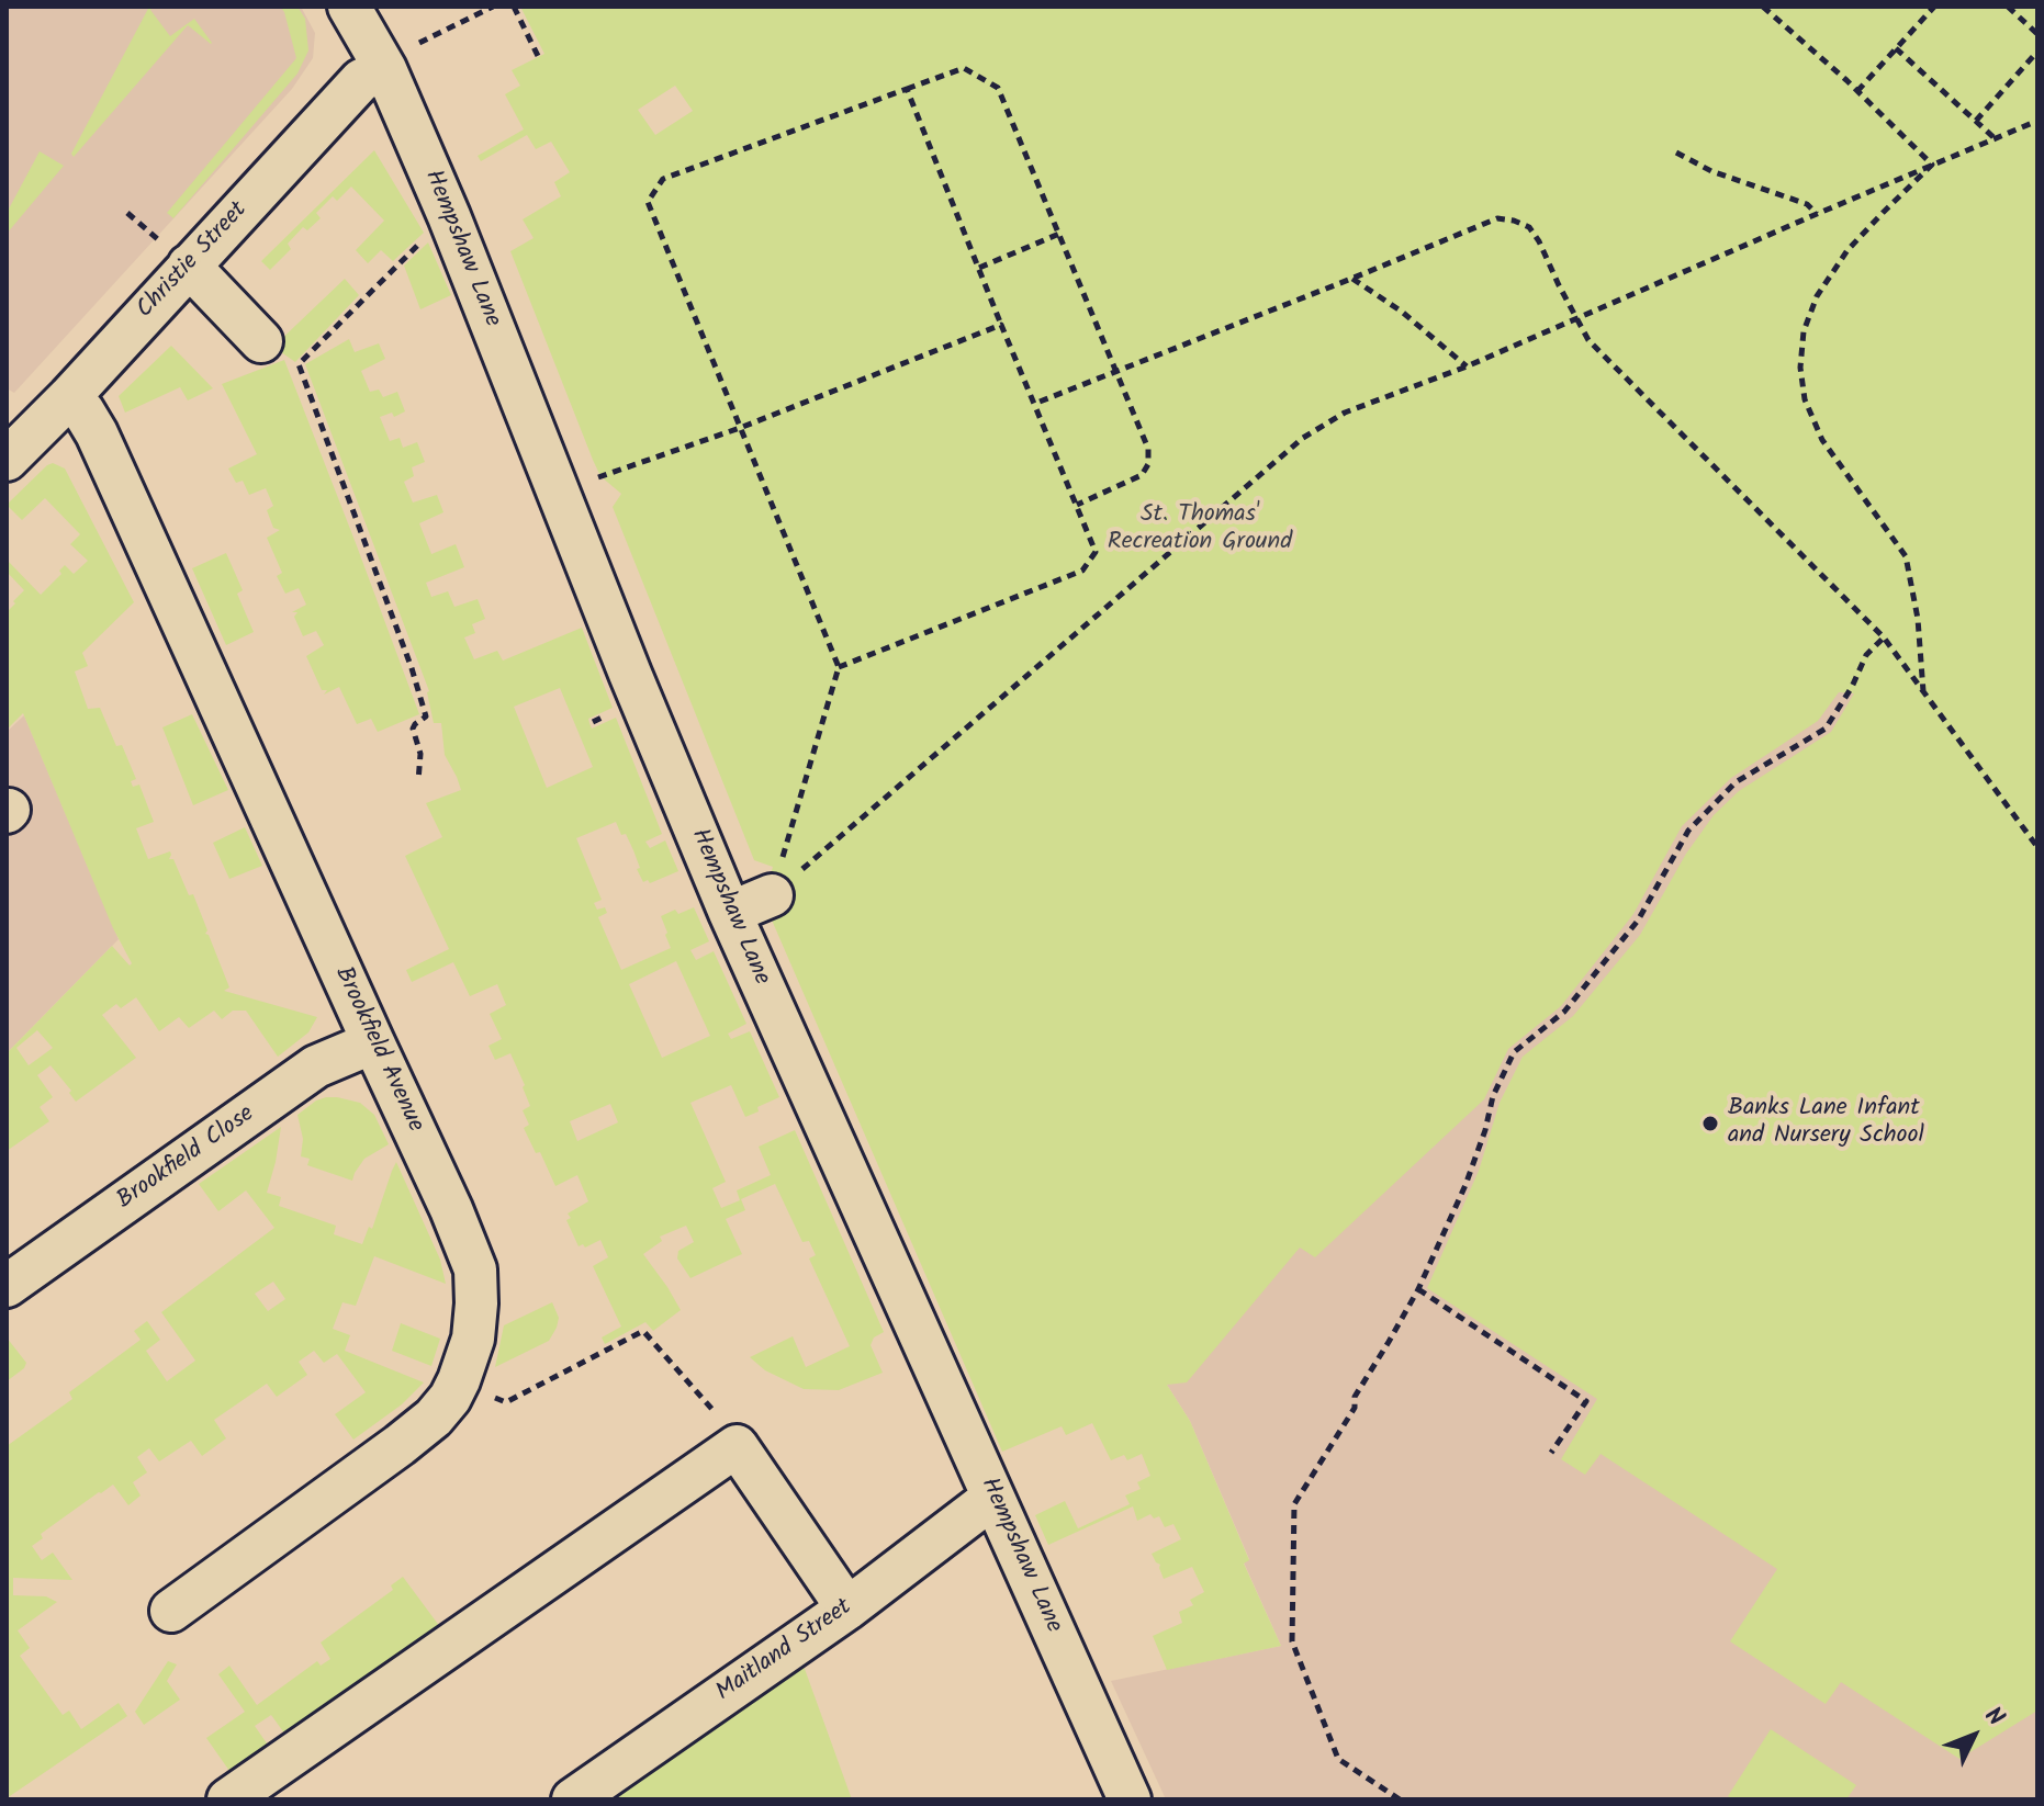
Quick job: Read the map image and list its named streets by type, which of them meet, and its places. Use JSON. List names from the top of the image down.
{
  "streets": {
    "street": [
      "Hempshaw Lane",
      "Christie Street",
      "Brookfield Avenue",
      "Brookfield Close",
      "Maitland Street"
    ]
  },
  "crossings": [
    ["Hempshaw Lane", "Christie Street"],
    ["Hempshaw Lane", "Maitland Street"],
    ["Christie Street", "Brookfield Avenue"],
    ["Brookfield Avenue", "Brookfield Close"]
  ],
  "parks": ["St. Thomas' Recreation Ground"],
  "places": ["Banks Lane Infant and Nursery School"],
  "north": "top right"
}
